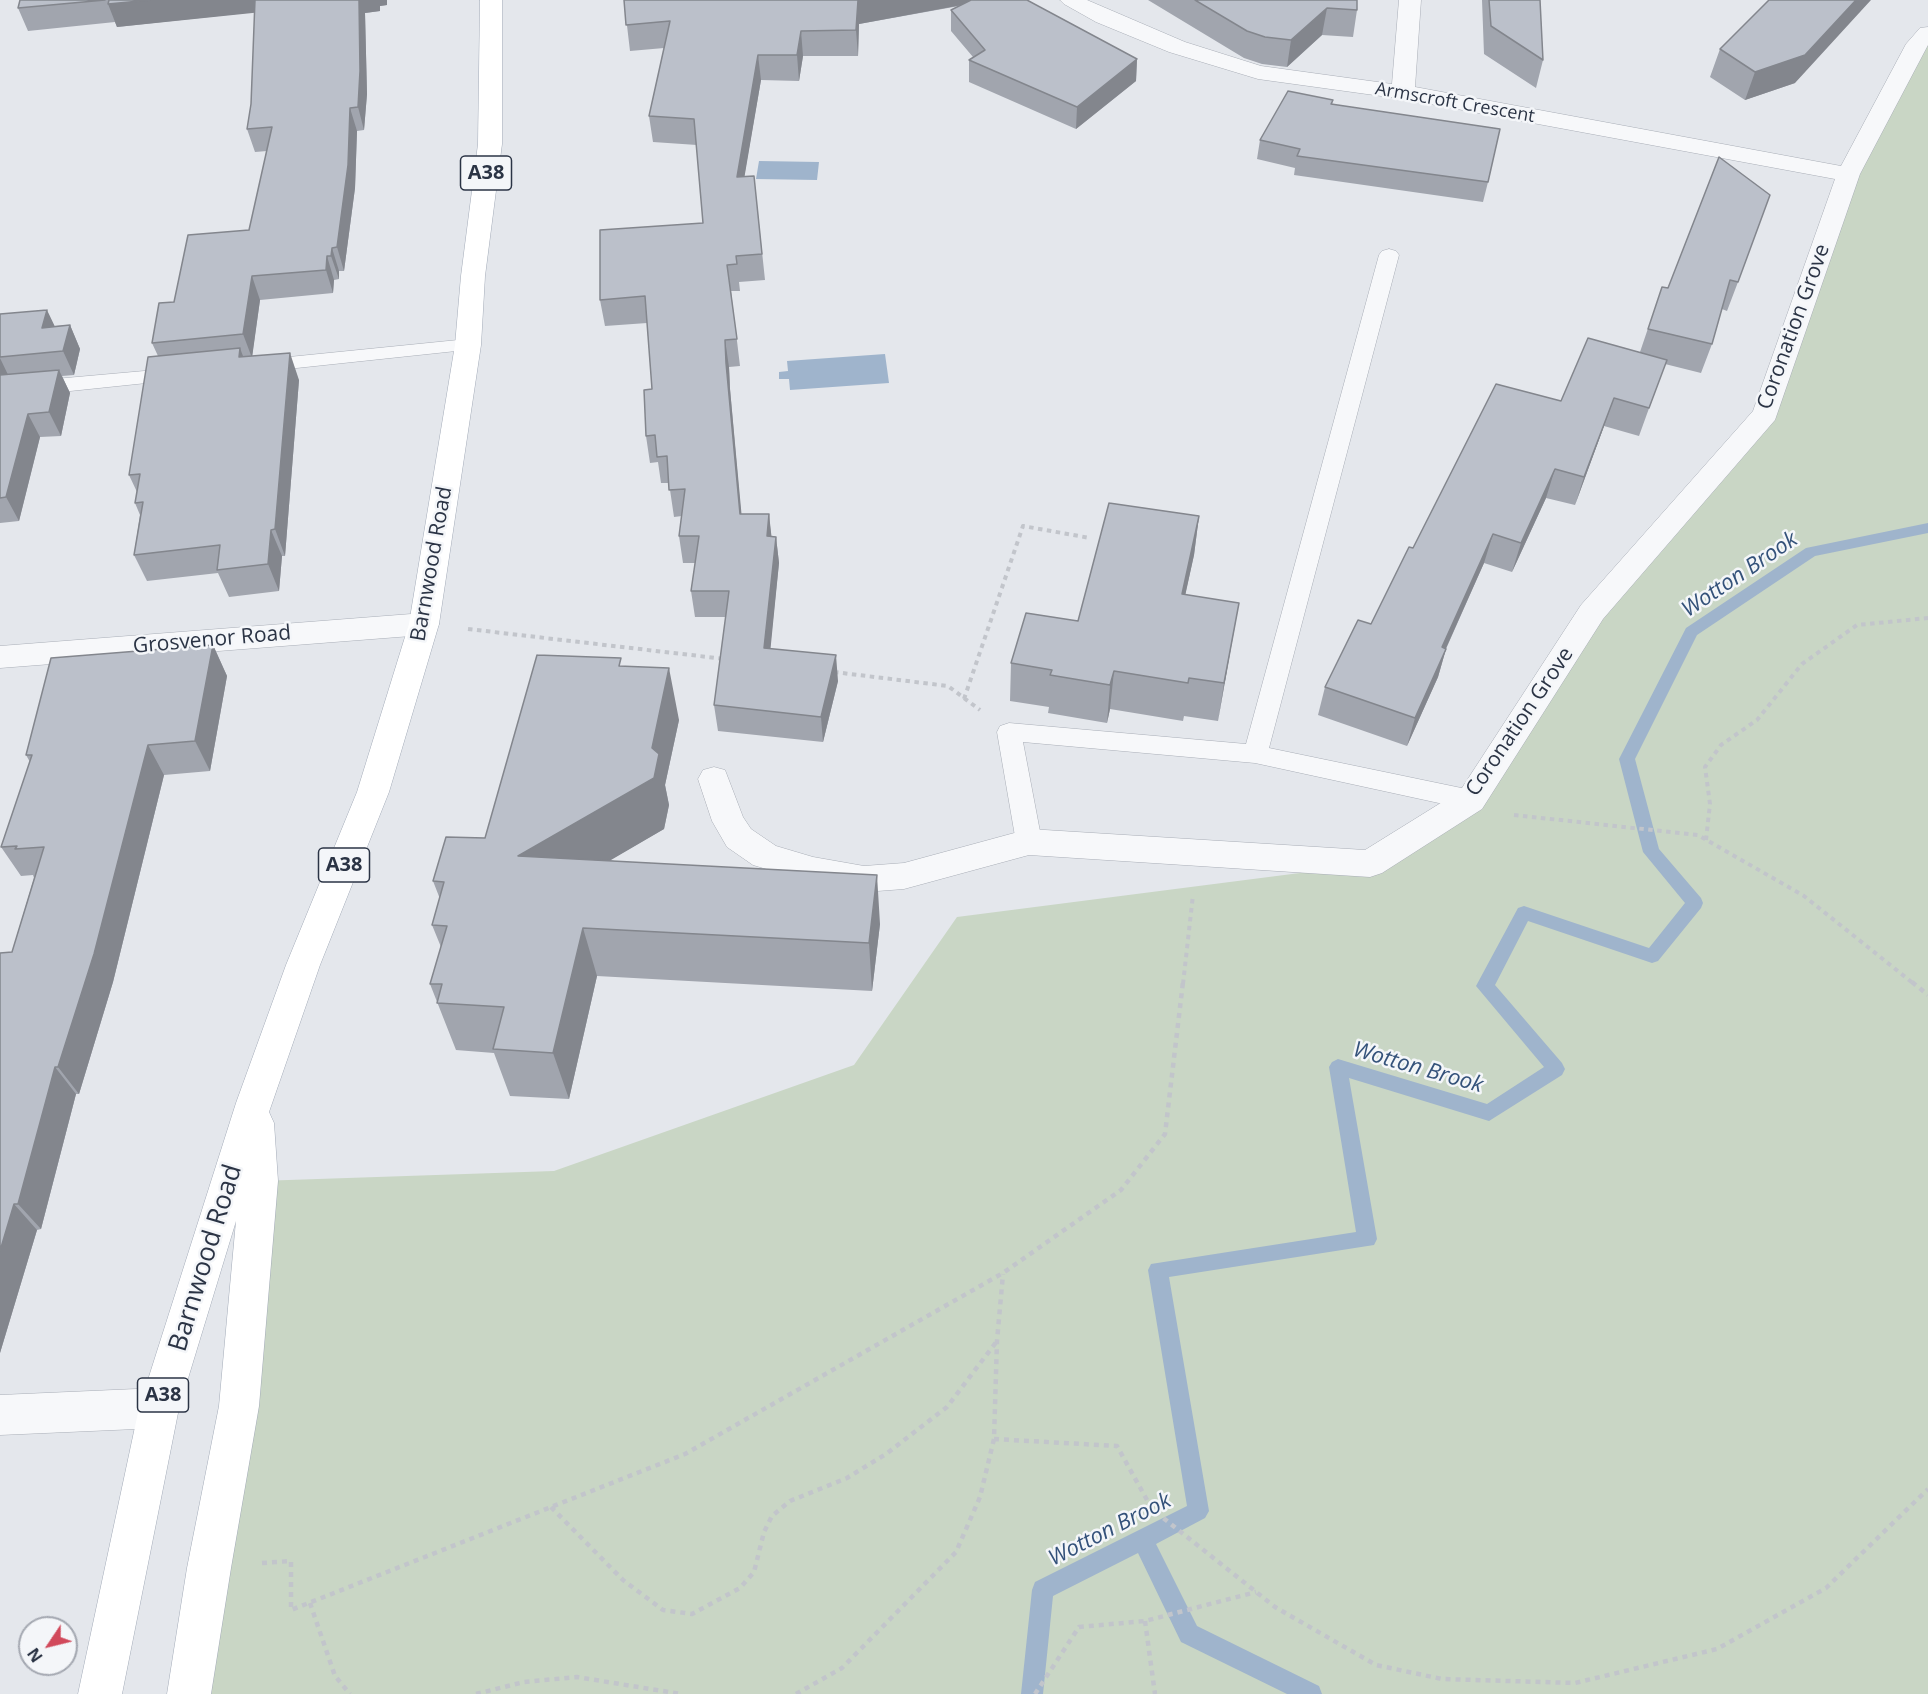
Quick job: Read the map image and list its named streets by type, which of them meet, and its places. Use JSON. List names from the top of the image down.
{
  "streets": {
    "main road": ["A38", "Barnwood Road"],
    "street": ["Armscroft Crescent", "Coronation Grove", "Grosvenor Road"]
  },
  "crossings": [
    ["Armscroft Crescent", "Coronation Grove"],
    ["Barnwood Road", "Grosvenor Road"]
  ],
  "water": ["Wotton Brook"],
  "north": "bottom left"
}
